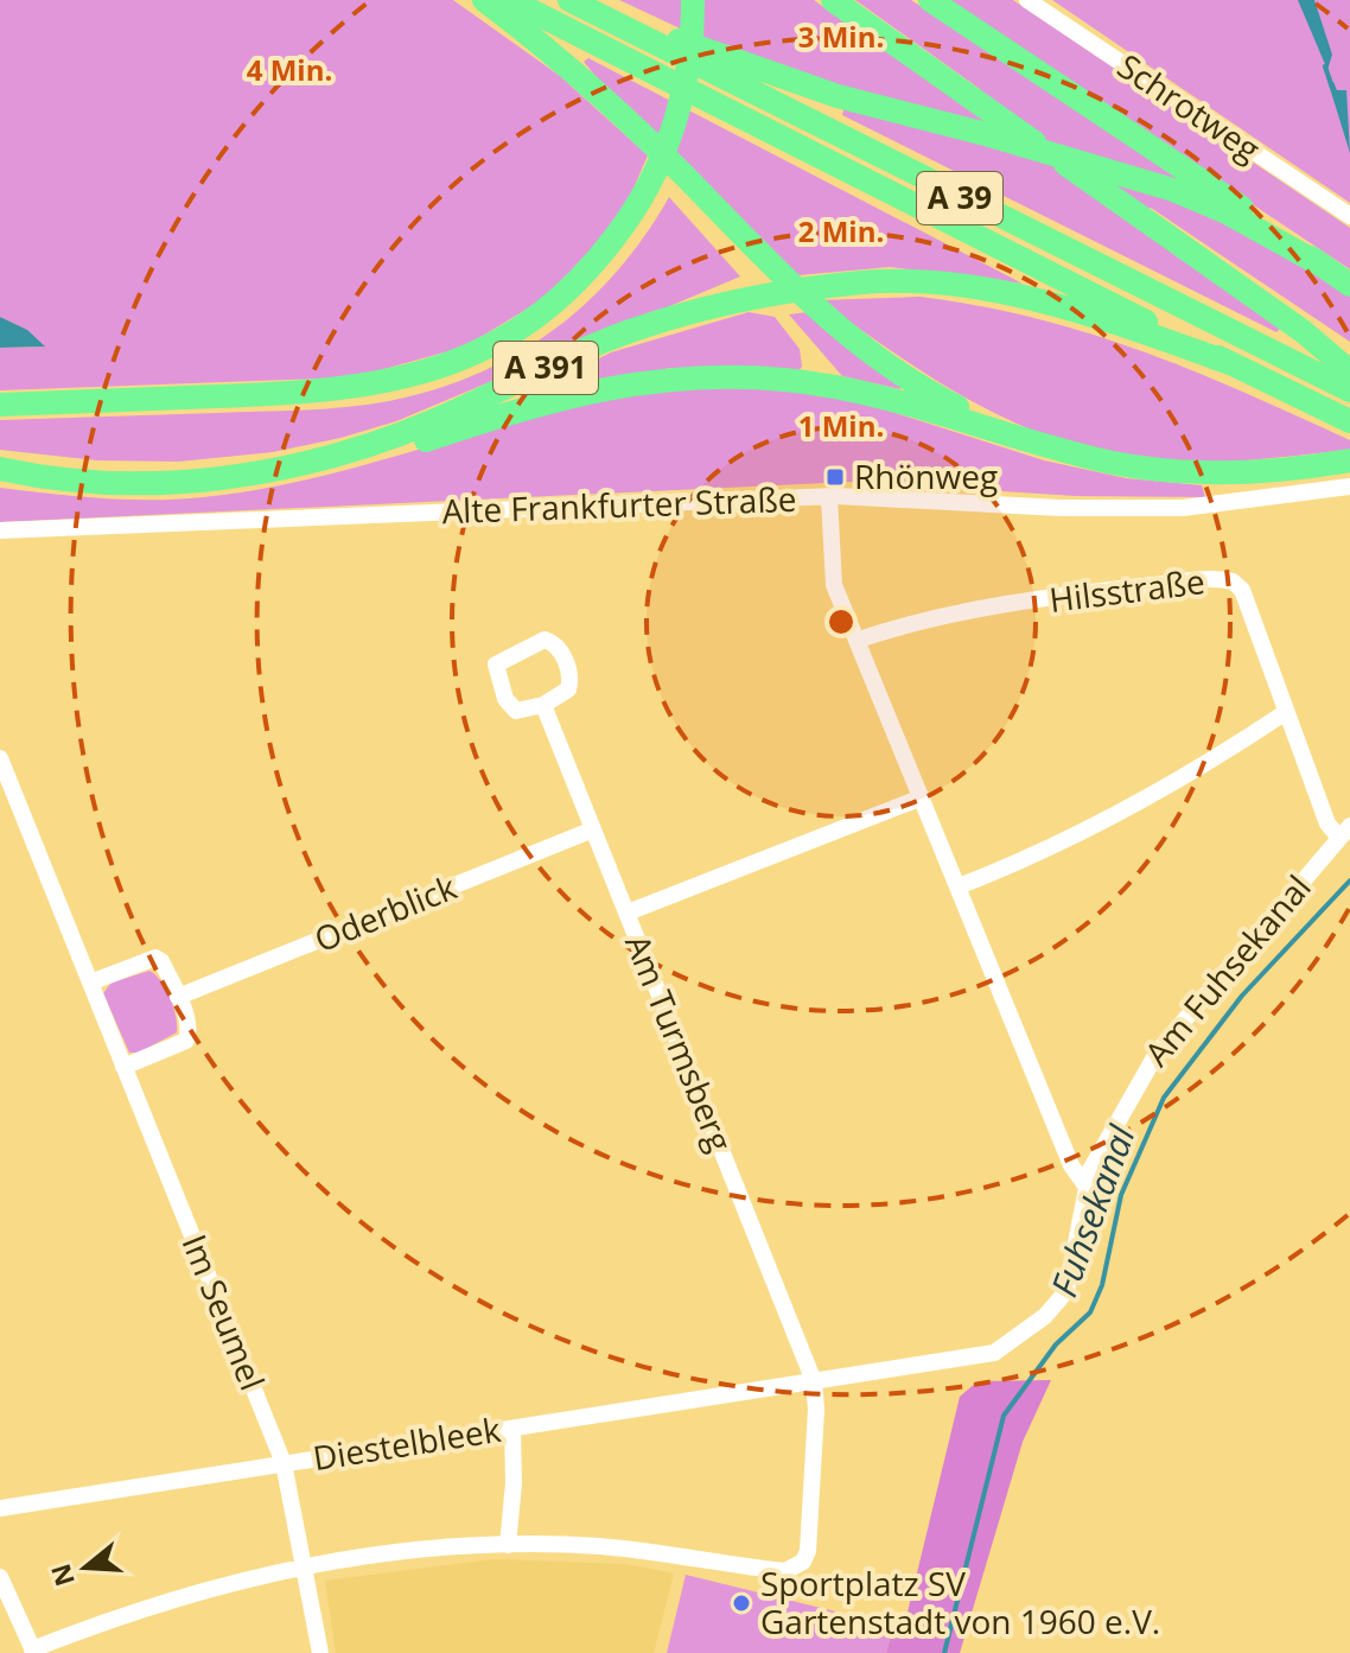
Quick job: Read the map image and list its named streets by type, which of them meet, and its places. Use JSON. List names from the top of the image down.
{
  "streets": {
    "highway": ["A 39", "A 391"],
    "street": [
      "Schrotweg",
      "Alte Frankfurter Straße",
      "Hilsstraße",
      "Oderblick",
      "Am Fuhsekanal",
      "Am Turmsberg",
      "Im Seumel",
      "Diestelbleek"
    ]
  },
  "crossings": [
    ["A 39", "A 391"],
    ["Hilsstraße", "Am Fuhsekanal"],
    ["Oderblick", "Am Turmsberg"],
    ["Am Fuhsekanal", "Am Turmsberg"],
    ["Am Fuhsekanal", "Diestelbleek"],
    ["Am Turmsberg", "Diestelbleek"],
    ["Im Seumel", "Diestelbleek"]
  ],
  "water": ["Fuhsekanal"],
  "places": {
    "transit": ["Rhönweg"],
    "other": ["Sportplatz SV Gartenstadt von 1960 e.V."]
  },
  "north": "left",
  "rings": [
    "3 Min.",
    "4 Min.",
    "2 Min.",
    "1 Min."
  ]
}
